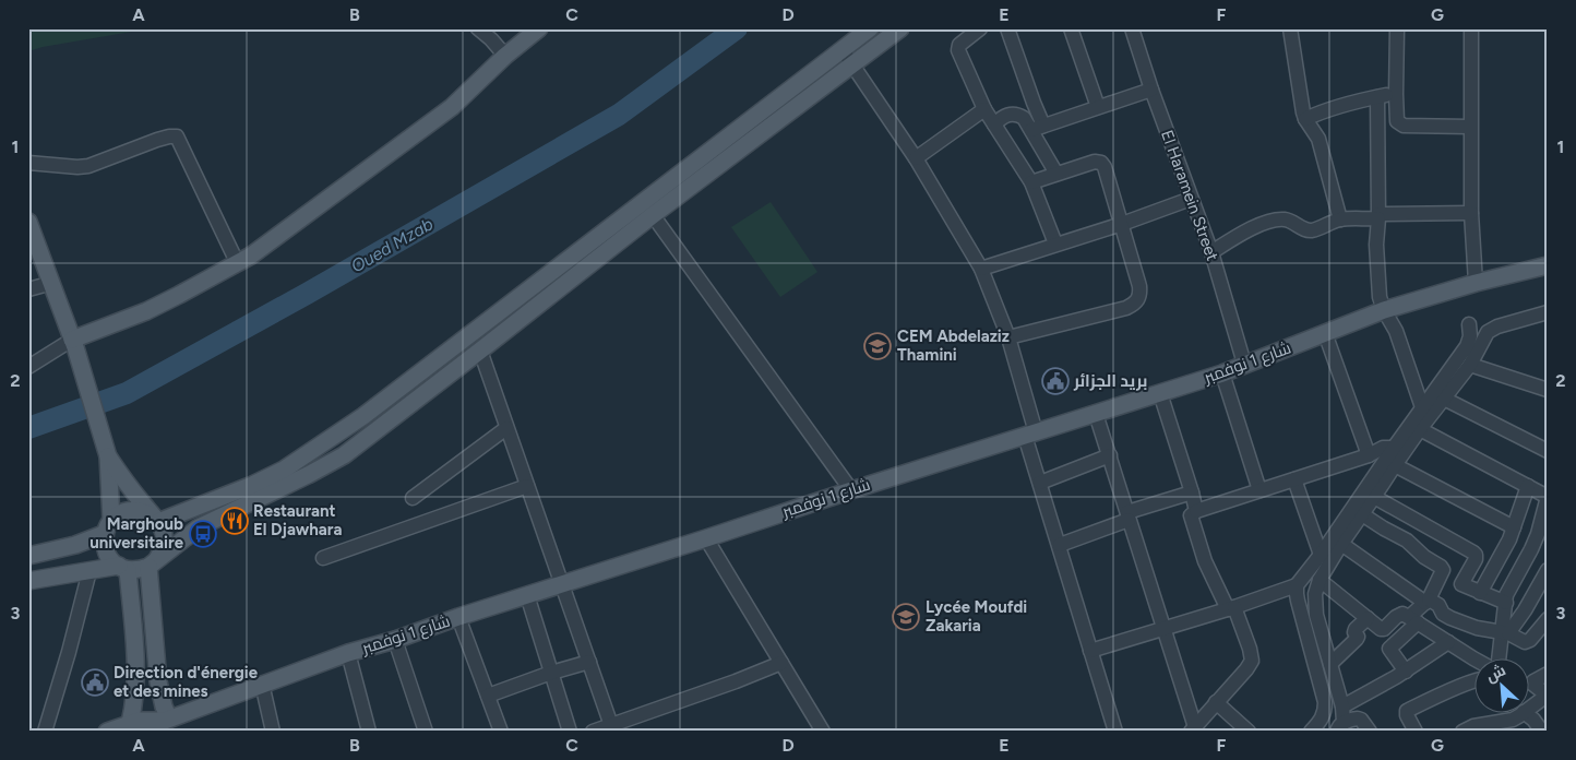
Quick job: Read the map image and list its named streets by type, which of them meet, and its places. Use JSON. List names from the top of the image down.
{
  "streets": {
    "main road": ["شارع 1 نوفمبر"],
    "street": ["El Haramein Street"]
  },
  "crossings": [
    ["El Haramein Street", "شارع 1 نوفمبر"]
  ],
  "water": ["Oued Mzab"],
  "places": {
    "school or university": ["CEM Abdelaziz Thamini", "Lycée Moufdi Zakaria"],
    "public building": ["بريد الجزائر", "Direction d'énergie et des mines"],
    "restaurant": ["Restaurant El Djawhara"],
    "bus stop": ["Marghoub universitaire"]
  },
  "north": "top left",
  "grid": {
    "columns": [
      "A",
      "B",
      "C",
      "D",
      "E",
      "F",
      "G"
    ],
    "rows": ["1", "2", "3"]
  }
}
